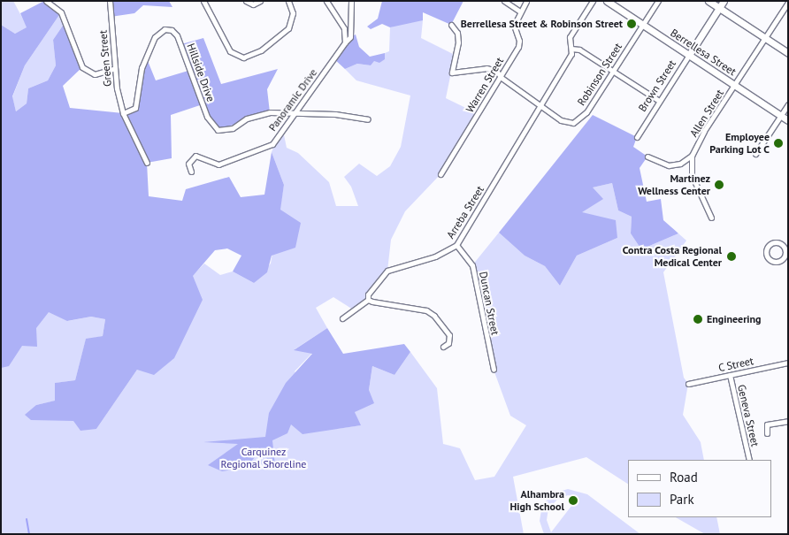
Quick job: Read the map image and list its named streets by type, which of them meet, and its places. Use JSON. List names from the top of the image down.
{
  "streets": {
    "main road": ["Berrellesa Street", "Brown Street"],
    "street": [
      "Green Street",
      "Hillside Drive",
      "Robinson Street",
      "Warren Street",
      "Panoramic Drive",
      "Allen Street",
      "Arreba Street",
      "Duncan Street",
      "C Street",
      "Geneva Street"
    ]
  },
  "crossings": [
    ["Berrellesa Street", "Robinson Street"],
    ["Berrellesa Street", "Brown Street"],
    ["Berrellesa Street", "Allen Street"],
    ["Green Street", "Hillside Drive"],
    ["Hillside Drive", "Panoramic Drive"],
    ["Robinson Street", "Warren Street"],
    ["Robinson Street", "Arreba Street"],
    ["Arreba Street", "Duncan Street"],
    ["C Street", "Geneva Street"]
  ],
  "parks": ["Carquinez Regional Shoreline"],
  "places": [
    "Berrellesa Street & Robinson Street",
    "Employee Parking Lot C",
    "Martinez Wellness Center",
    "Contra Costa Regional Medical Center",
    "Engineering",
    "Alhambra High School"
  ],
  "legend": ["Road", "Park"]
}
